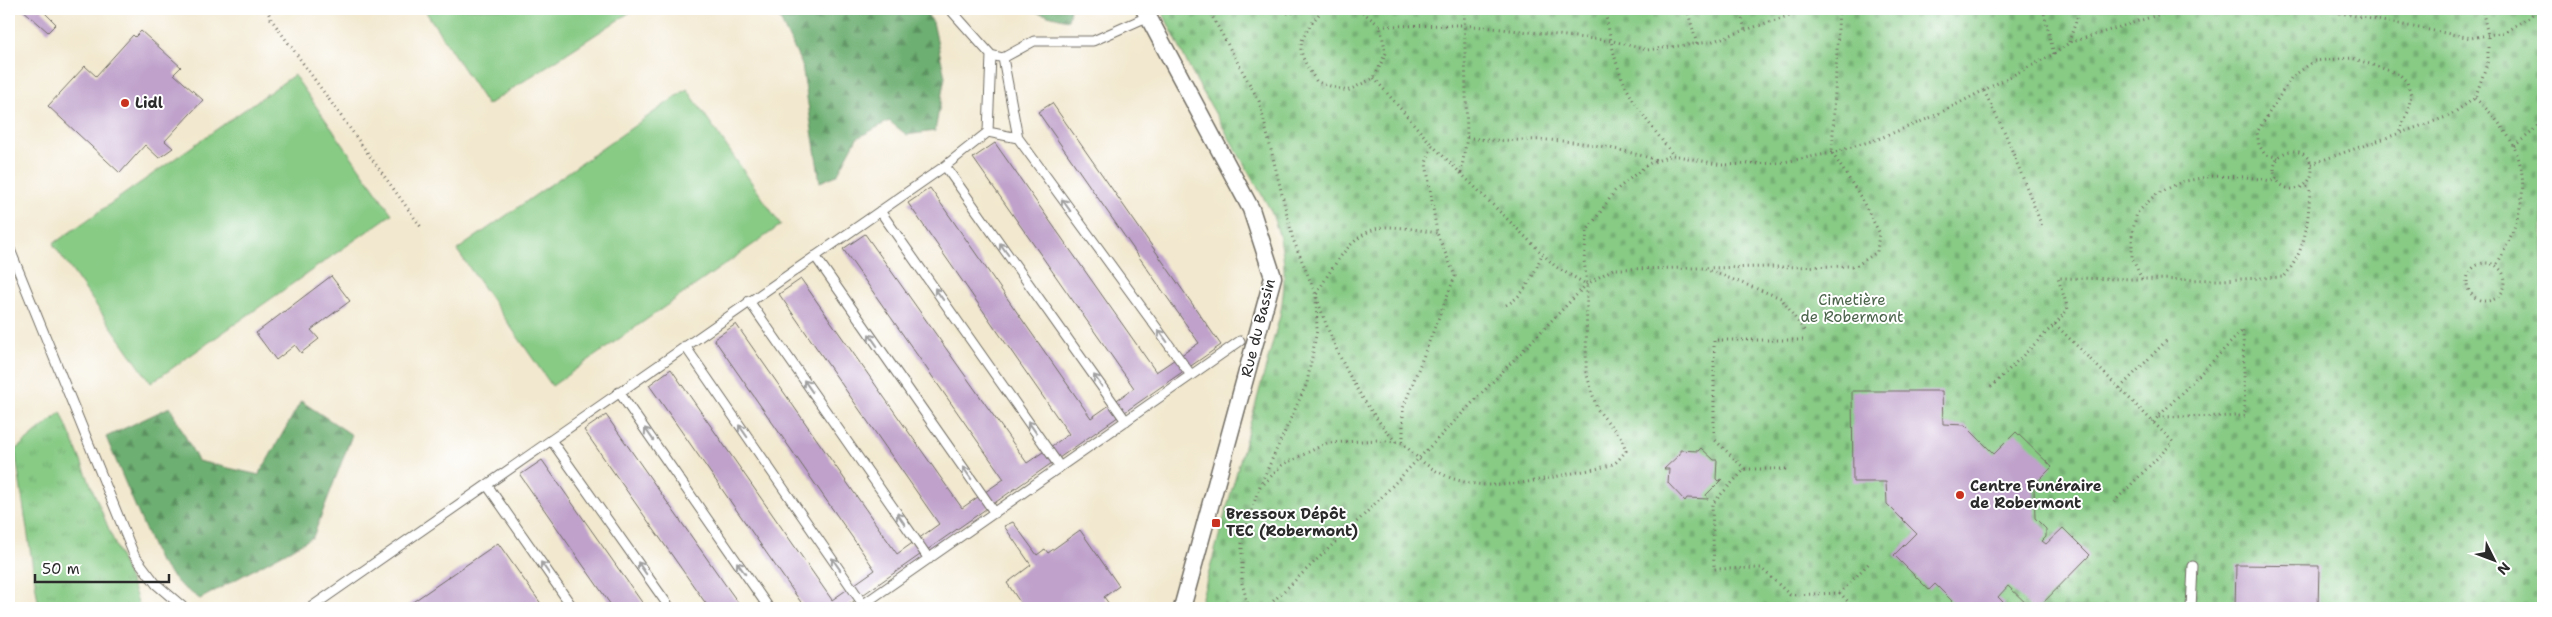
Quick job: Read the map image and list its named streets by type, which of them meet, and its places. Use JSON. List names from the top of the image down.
{
  "streets": {
    "street": ["Rue du Bassin"]
  },
  "parks": ["Cimetière de Robermont"],
  "places": {
    "other": ["Lidl", "Centre Funéraire de Robermont"],
    "transit": ["Bressoux Dépôt TEC (Robermont)"]
  },
  "scale_bar": "50 m",
  "north": "bottom right"
}
